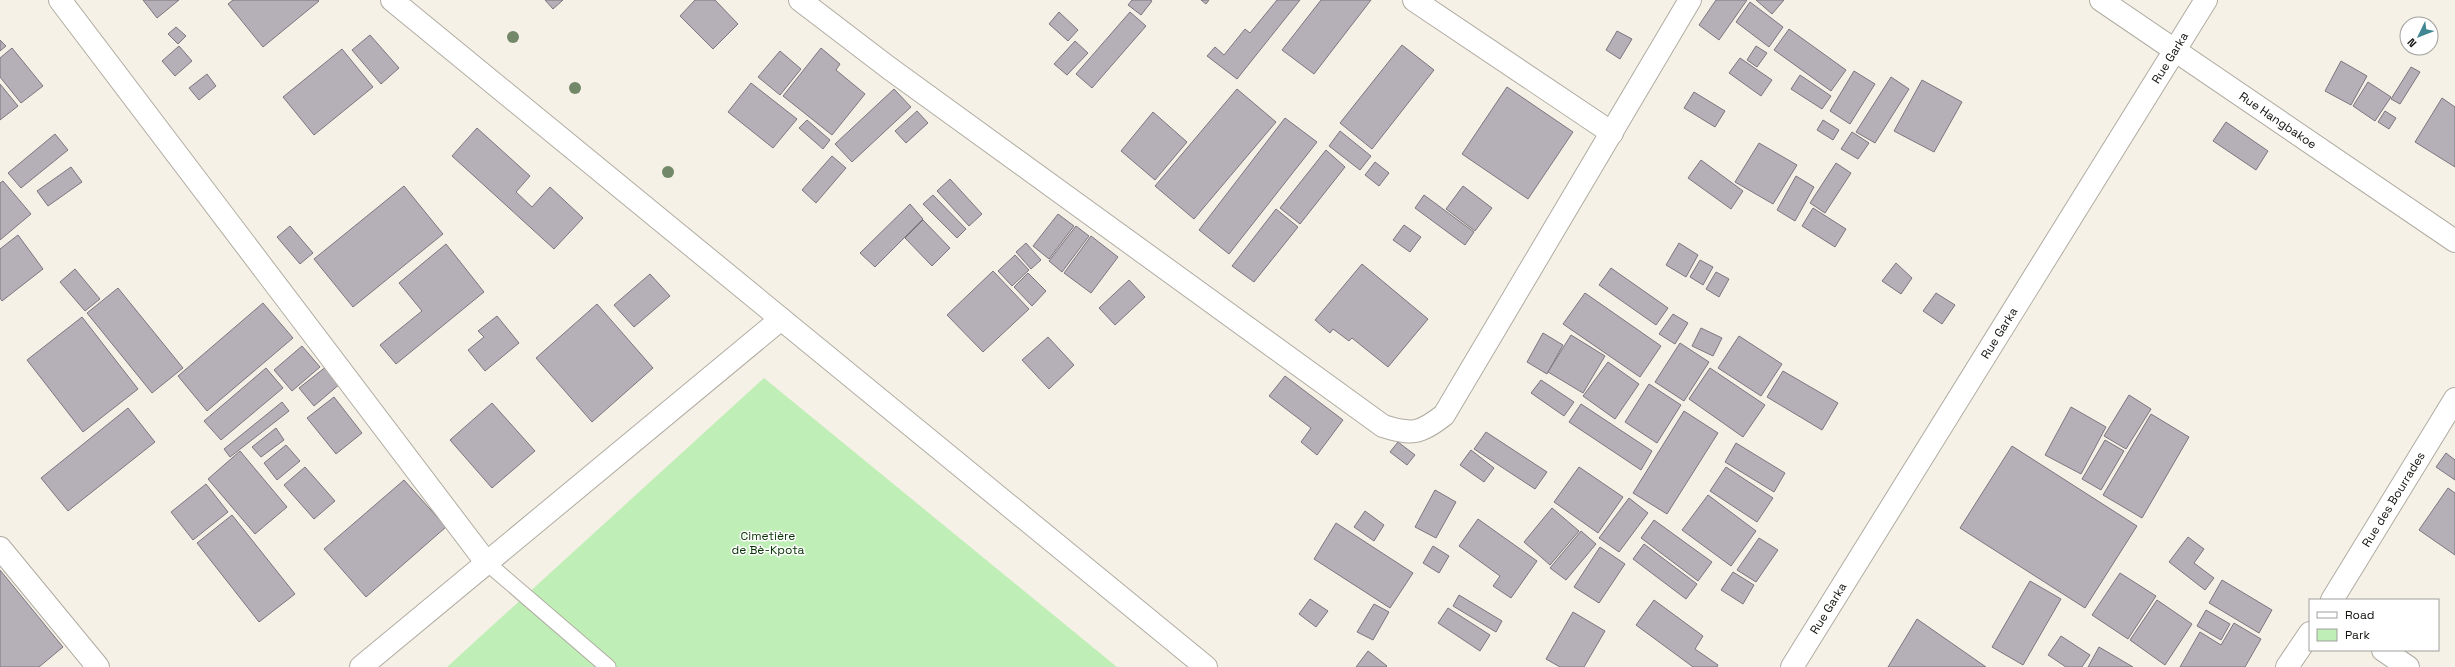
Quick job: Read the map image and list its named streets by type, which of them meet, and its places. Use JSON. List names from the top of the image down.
{
  "streets": {
    "street": ["Rue Garka", "Rue Hangbakoe", "Rue des Bourrades"]
  },
  "crossings": [
    ["Rue Garka", "Rue Hangbakoe"]
  ],
  "parks": ["Cimetière de Bè-Kpota"],
  "legend": ["Road", "Park"],
  "north": "bottom left"
}
